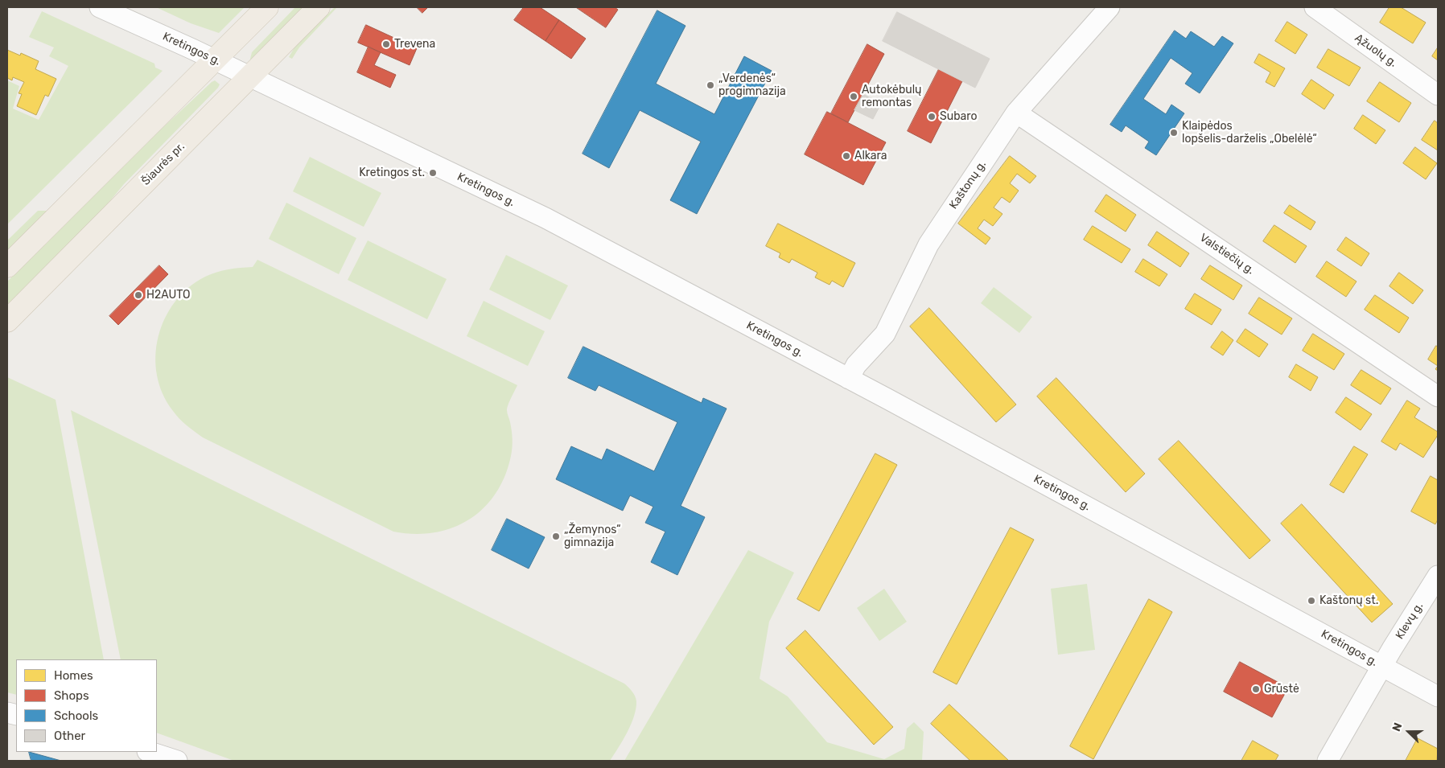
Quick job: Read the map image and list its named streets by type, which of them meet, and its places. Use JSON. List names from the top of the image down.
{
  "streets": {
    "main road": ["Šiaurės pr."],
    "street": [
      "Kretingos g.",
      "Ąžuolų g.",
      "Kaštonų g.",
      "Valstiečių g.",
      "Klevų g."
    ]
  },
  "crossings": [
    ["Kretingos g.", "Šiaurės pr."],
    ["Kretingos g.", "Kaštonų g."],
    ["Kretingos g.", "Klevų g."],
    ["Kaštonų g.", "Valstiečių g."]
  ],
  "places": [
    "Trevena",
    "„Verdenės“ progimnazija",
    "Autokėbulų remontas",
    "Subaro",
    "Klaipėdos lopšelis-darželis „Obelėlė“",
    "Alkara",
    "Kretingos st.",
    "H2AUTO",
    "„Žemynos“ gimnazija",
    "Kaštonų st.",
    "Grūstė"
  ],
  "legend": [
    "Homes",
    "Shops",
    "Schools",
    "Other"
  ],
  "north": "left"
}
